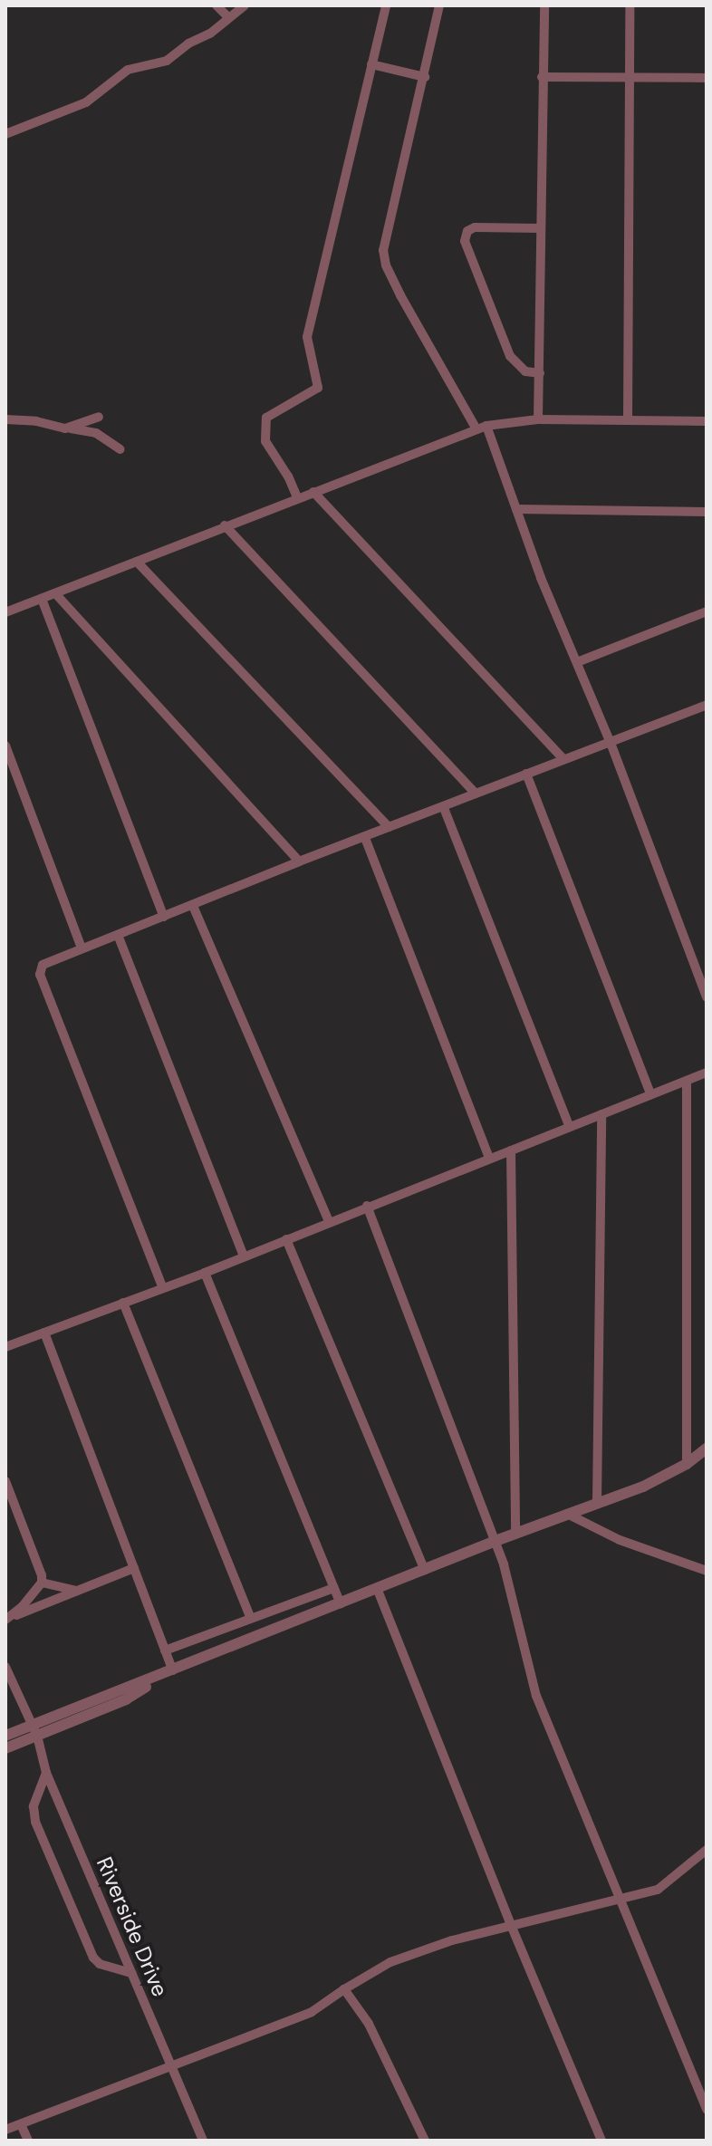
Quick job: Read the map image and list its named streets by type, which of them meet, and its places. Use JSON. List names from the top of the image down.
{
  "streets": {
    "street": ["Riverside Drive"]
  }
}
